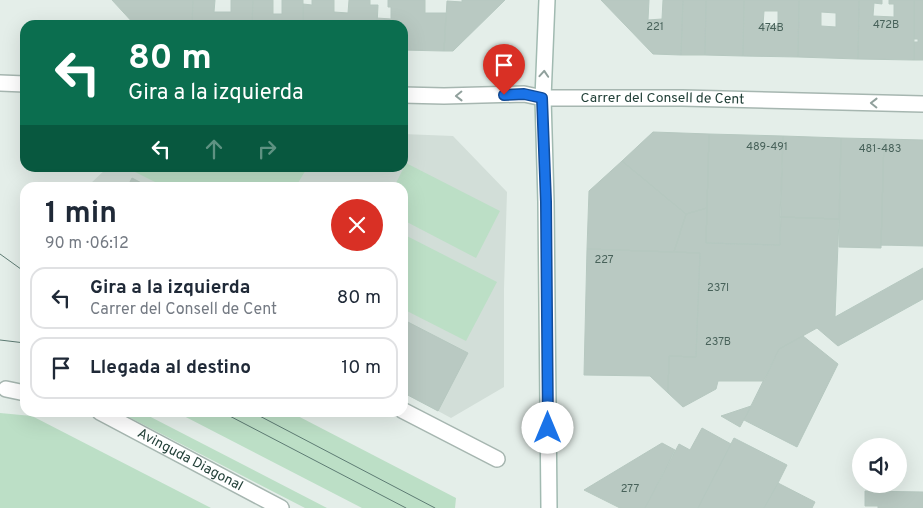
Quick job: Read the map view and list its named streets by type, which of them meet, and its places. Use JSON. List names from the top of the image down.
{
  "streets": {
    "street": ["Carrer del Consell de Cent", "Avinguda Diagonal"]
  },
  "one_way": ["Carrer del Consell de Cent"],
  "house_numbers": [
    "472B",
    "221",
    "474B",
    "489-491",
    "481-483",
    "227",
    "237I",
    "237B",
    "277"
  ],
  "page": {
    "turn": ["80 m", "Gira a la izquierda"],
    "heading": ["1 min", "90 m · 06:12"],
    "list": [
      {
        "name": "Gira a la izquierda",
        "note": "Carrer del Consell de Cent",
        "value": "80 m"
      },
      {
        "name": "Llegada al destino",
        "value": "10 m"
      }
    ]
  }
}
